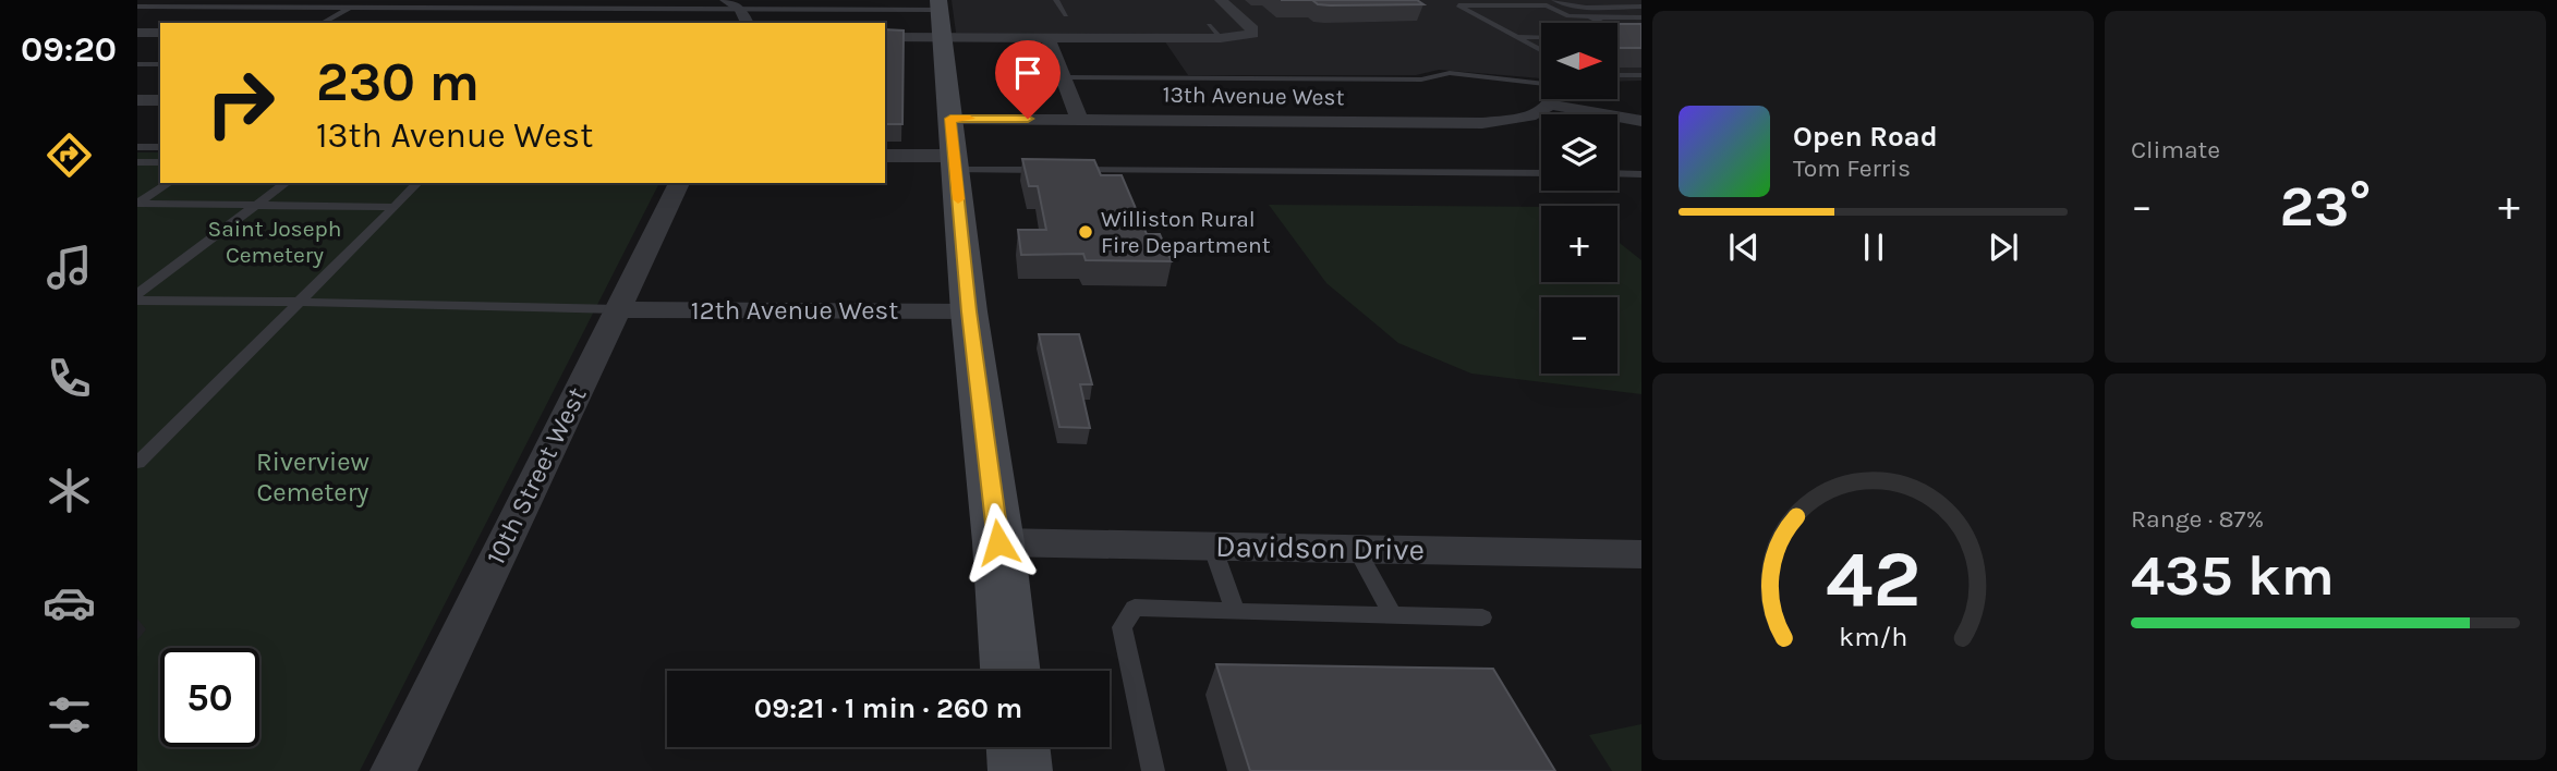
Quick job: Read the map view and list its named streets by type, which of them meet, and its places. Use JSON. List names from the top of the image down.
{
  "streets": {
    "street": [
      "13th Avenue West",
      "12th Avenue West",
      "10th Street West",
      "Davidson Drive"
    ]
  },
  "crossings": [
    ["12th Avenue West", "10th Street West"]
  ],
  "parks": ["Saint Joseph Cemetery", "Riverview Cemetery"],
  "places": ["Williston Rural Fire Department"],
  "north": "right",
  "page": {
    "tabs": "09:20",
    "tile": [
      "Climate",
      ["Range · 87%", "435 km"]
    ],
    "map_buttons": ["+", "−"],
    "turn": ["230 m", "13th Avenue West"],
    "song": ["Open Road", "Tom Ferris"],
    "heat": ["−", "23°", "+"],
    "limit": "50",
    "trip": "09:21 · 1 min · 260 m",
    "gauge": ["42", "km/h"]
  }
}
